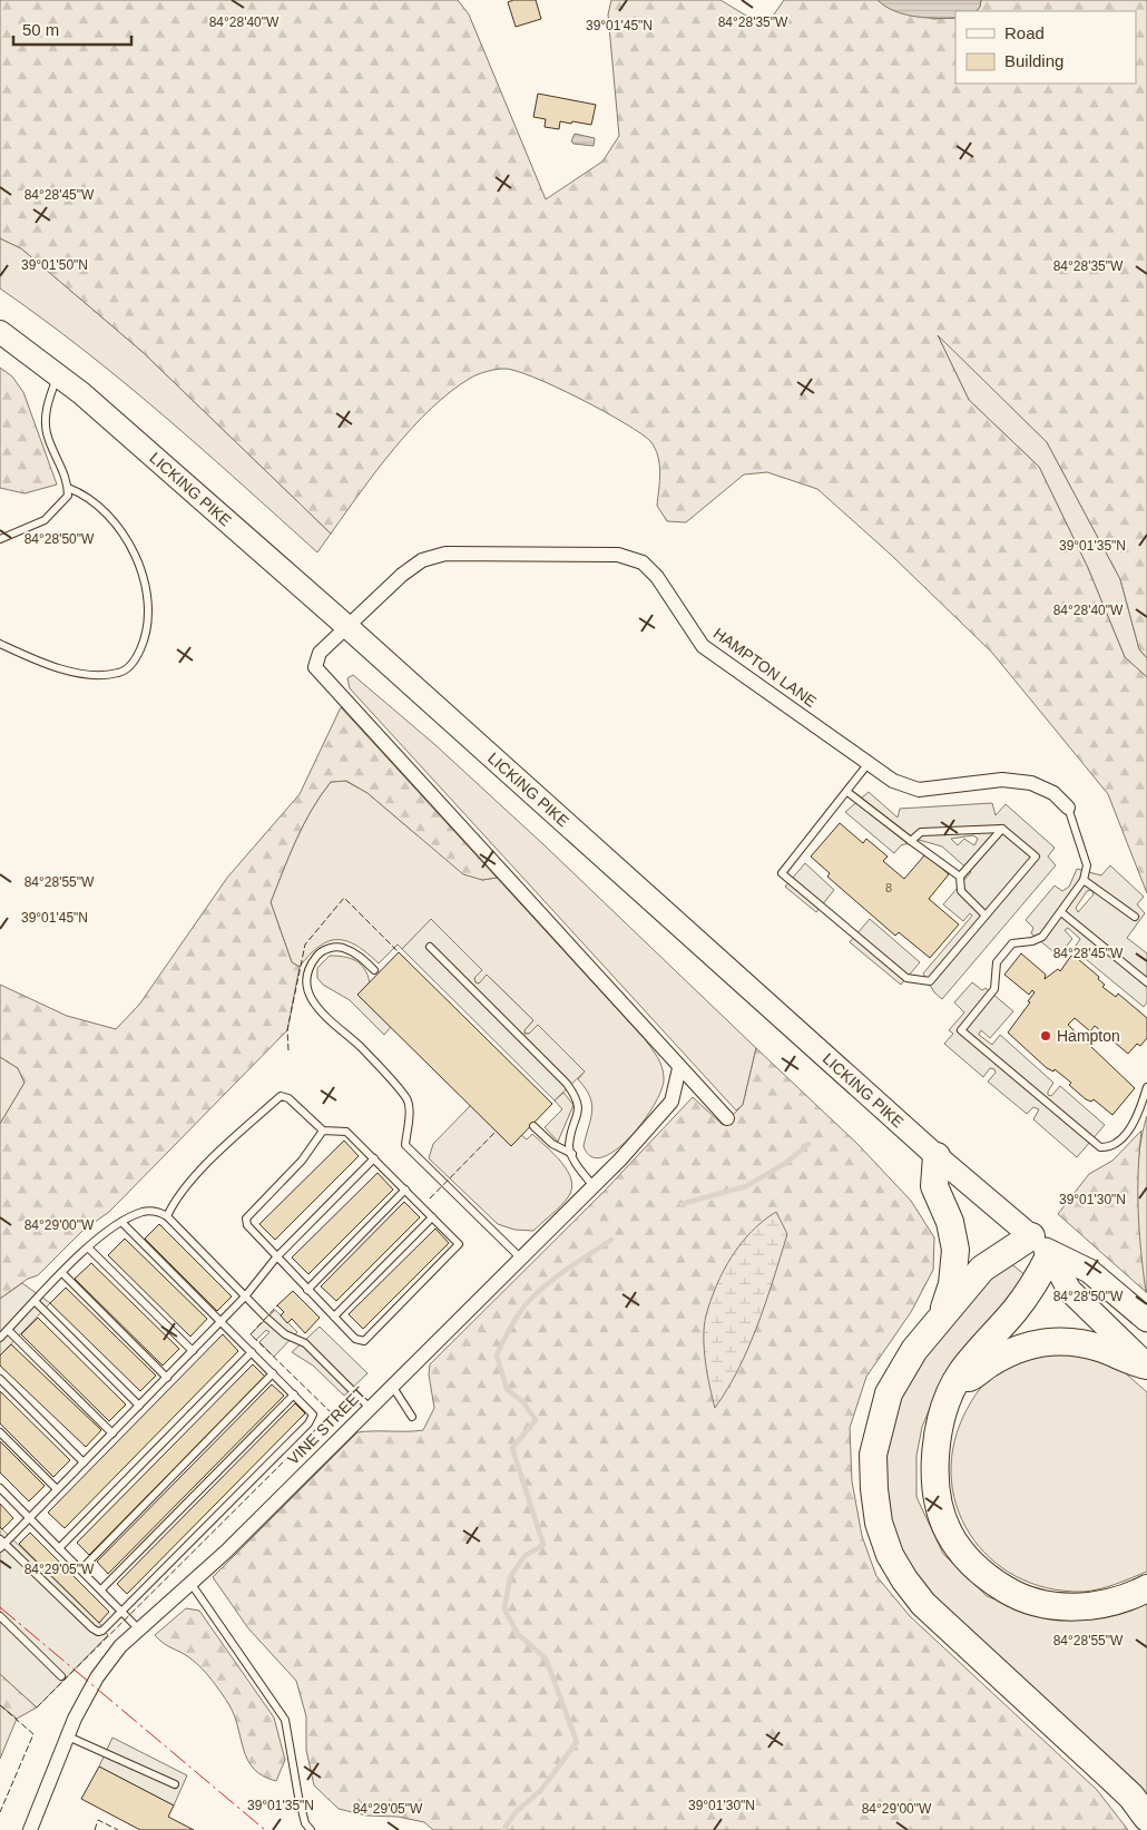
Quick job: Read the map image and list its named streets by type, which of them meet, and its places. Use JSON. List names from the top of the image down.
{
  "streets": {
    "highway": ["LICKING PIKE"],
    "street": ["HAMPTON LANE", "VINE STREET"]
  },
  "crossings": [
    ["LICKING PIKE", "HAMPTON LANE"],
    ["HAMPTON LANE", "VINE STREET"]
  ],
  "places": ["Hampton"],
  "house_numbers": ["8"],
  "legend": ["Road", "Building"],
  "scale_bar": "50 m",
  "coordinates": [
    "84°28'40\"W",
    "84°28'35\"W",
    "39°01'45\"N",
    "84°28'45\"W",
    "39°01'50\"N",
    "84°28'50\"W",
    "39°01'35\"N",
    "84°28'55\"W",
    "39°01'30\"N",
    "84°29'00\"W",
    "84°29'05\"W"
  ]
}
